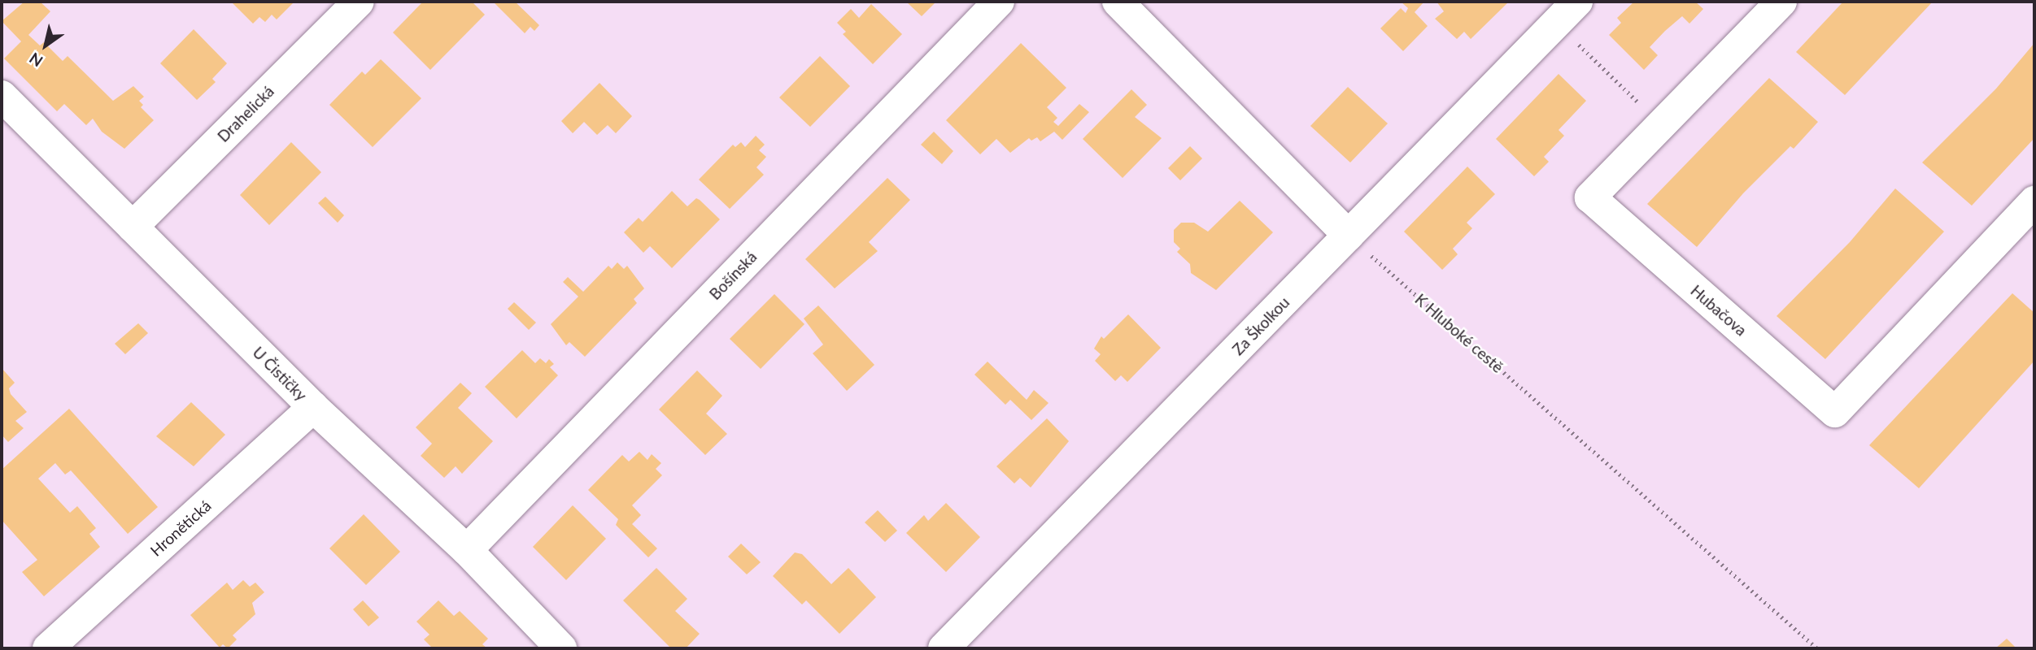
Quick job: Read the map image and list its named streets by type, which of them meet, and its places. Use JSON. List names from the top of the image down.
{
  "streets": {
    "street": [
      "Drahelická",
      "Bošínská",
      "Hubačova",
      "Za Školkou",
      "U Čističky",
      "Hronětická"
    ],
    "path": ["K Hluboké cestě"]
  },
  "crossings": [
    ["Drahelická", "U Čističky"],
    ["Bošínská", "U Čističky"],
    ["Za Školkou", "K Hluboké cestě"],
    ["U Čističky", "Hronětická"]
  ],
  "north": "bottom left"
}
